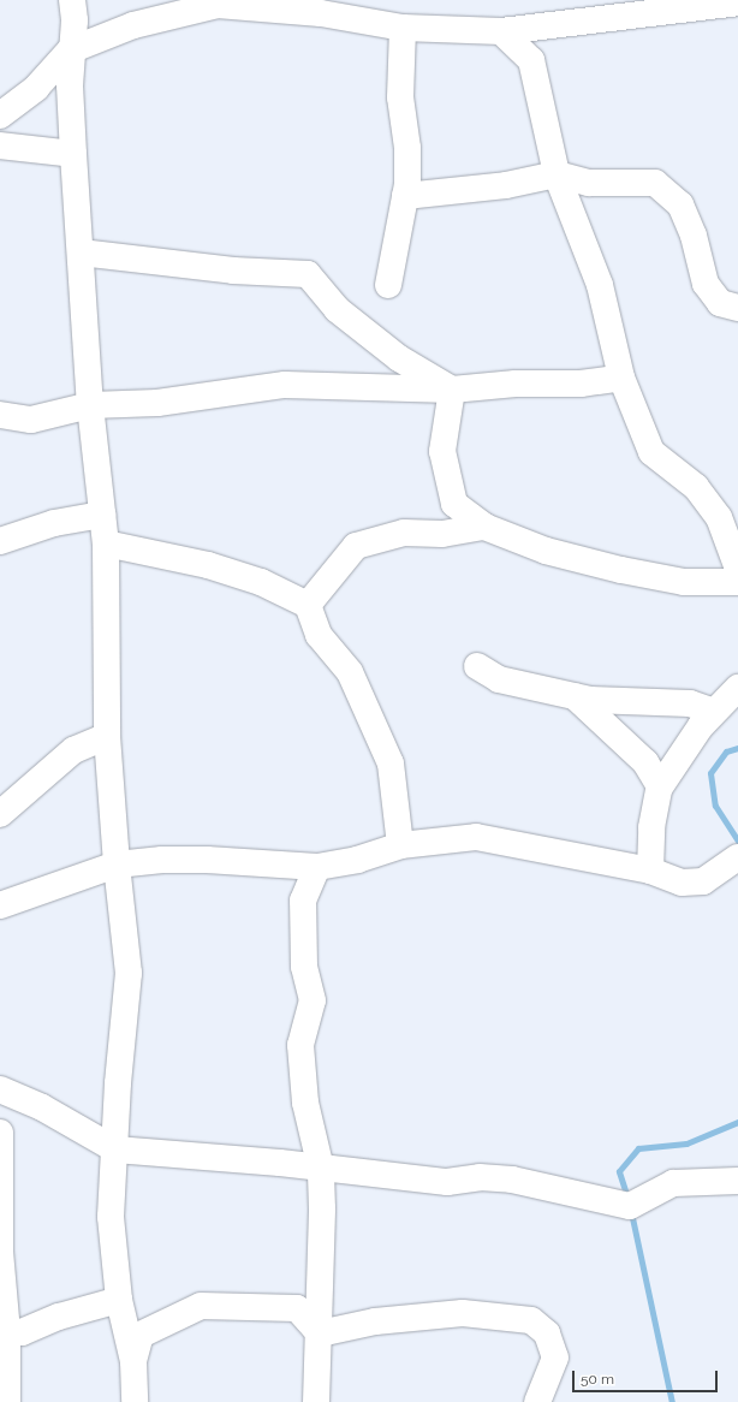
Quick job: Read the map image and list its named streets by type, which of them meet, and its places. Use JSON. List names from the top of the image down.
{
  "scale_bar": "50 m"
}
